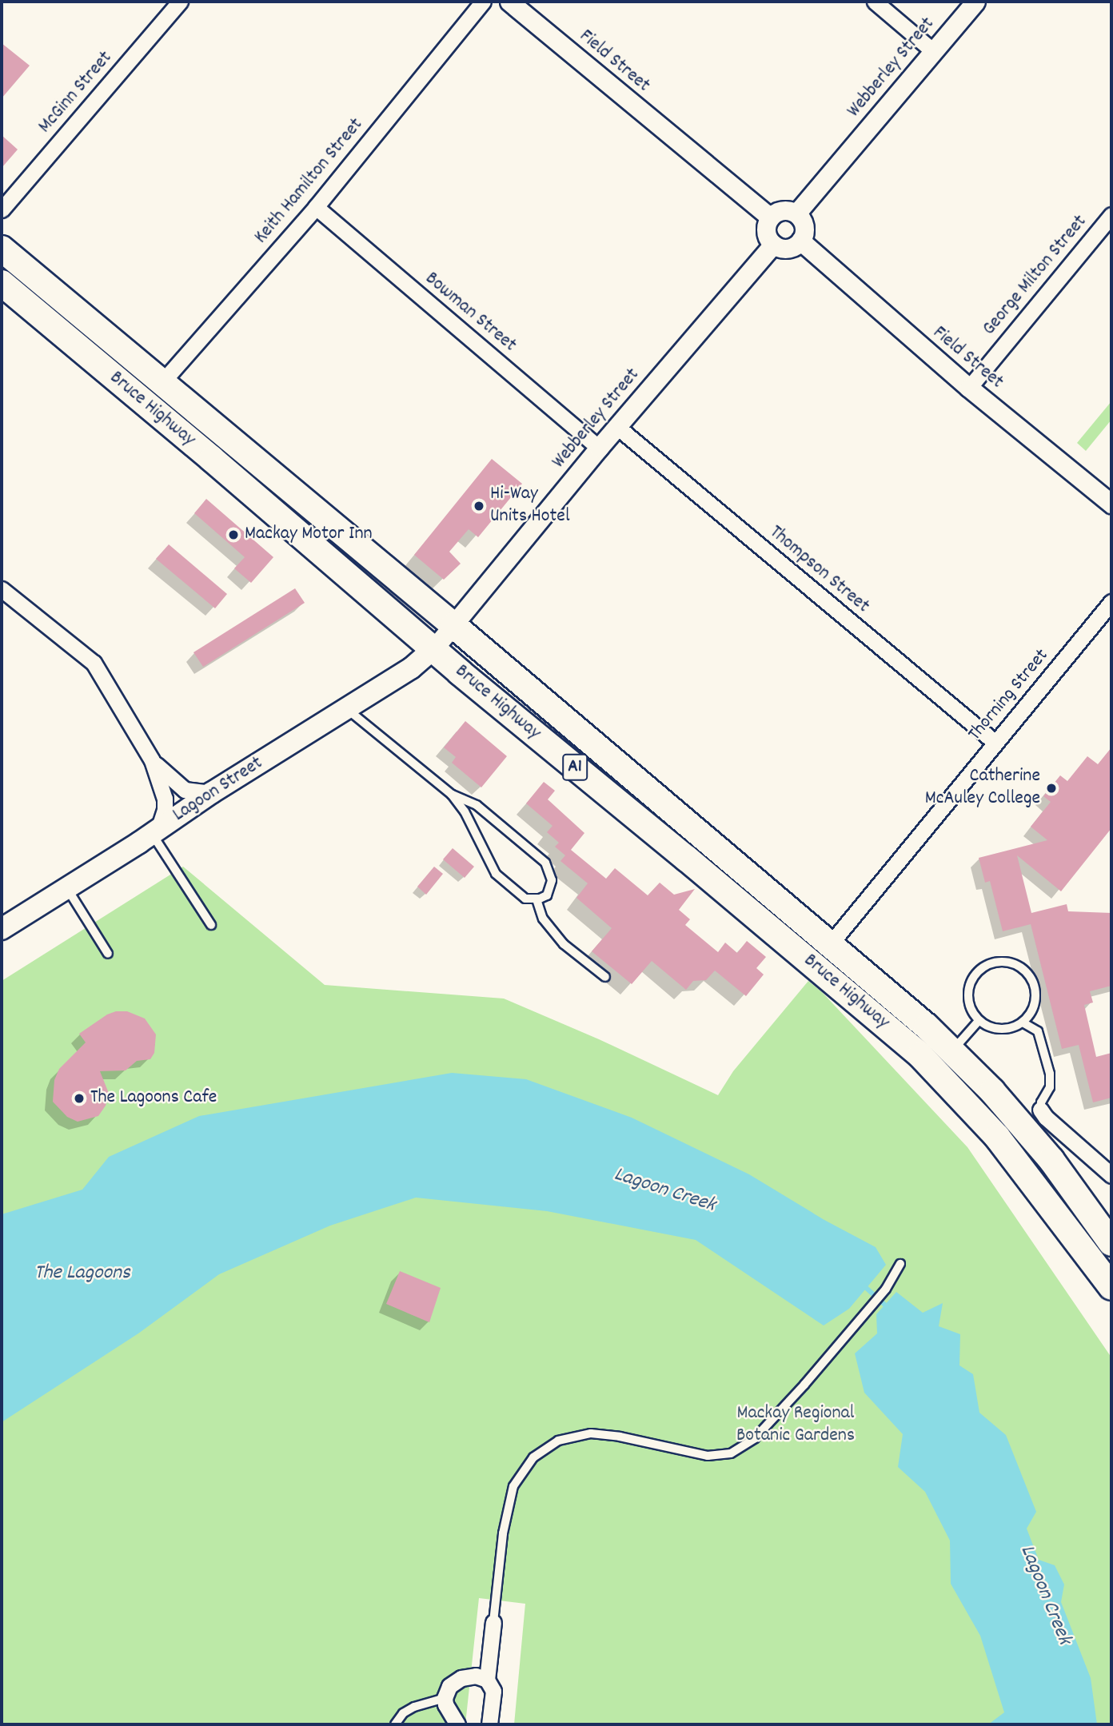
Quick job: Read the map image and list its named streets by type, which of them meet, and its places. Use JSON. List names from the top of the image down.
{
  "streets": {
    "highway": ["Bruce Highway", "A1"],
    "main road": ["Lagoon Street"],
    "street": [
      "Field Street",
      "Webberley Street",
      "McGinn Street",
      "Keith Hamilton Street",
      "George Milton Street",
      "Bowman Street",
      "Thompson Street",
      "Thorning Street"
    ]
  },
  "crossings": [
    ["Field Street", "Webberley Street"],
    ["Field Street", "George Milton Street"],
    ["Webberley Street", "Bowman Street"],
    ["Webberley Street", "Bruce Highway"],
    ["Webberley Street", "Thompson Street"],
    ["Webberley Street", "Lagoon Street"],
    ["Keith Hamilton Street", "Bowman Street"],
    ["Keith Hamilton Street", "Bruce Highway"],
    ["Bruce Highway", "Thorning Street"],
    ["Bruce Highway", "Lagoon Street"],
    ["Thompson Street", "Thorning Street"]
  ],
  "water": ["Lagoon Creek", "The Lagoons"],
  "parks": ["Mackay Regional Botanic Gardens"],
  "places": [
    "Hi-Way Units Hotel",
    "Mackay Motor Inn",
    "Catherine McAuley College",
    "The Lagoons Cafe"
  ]
}
